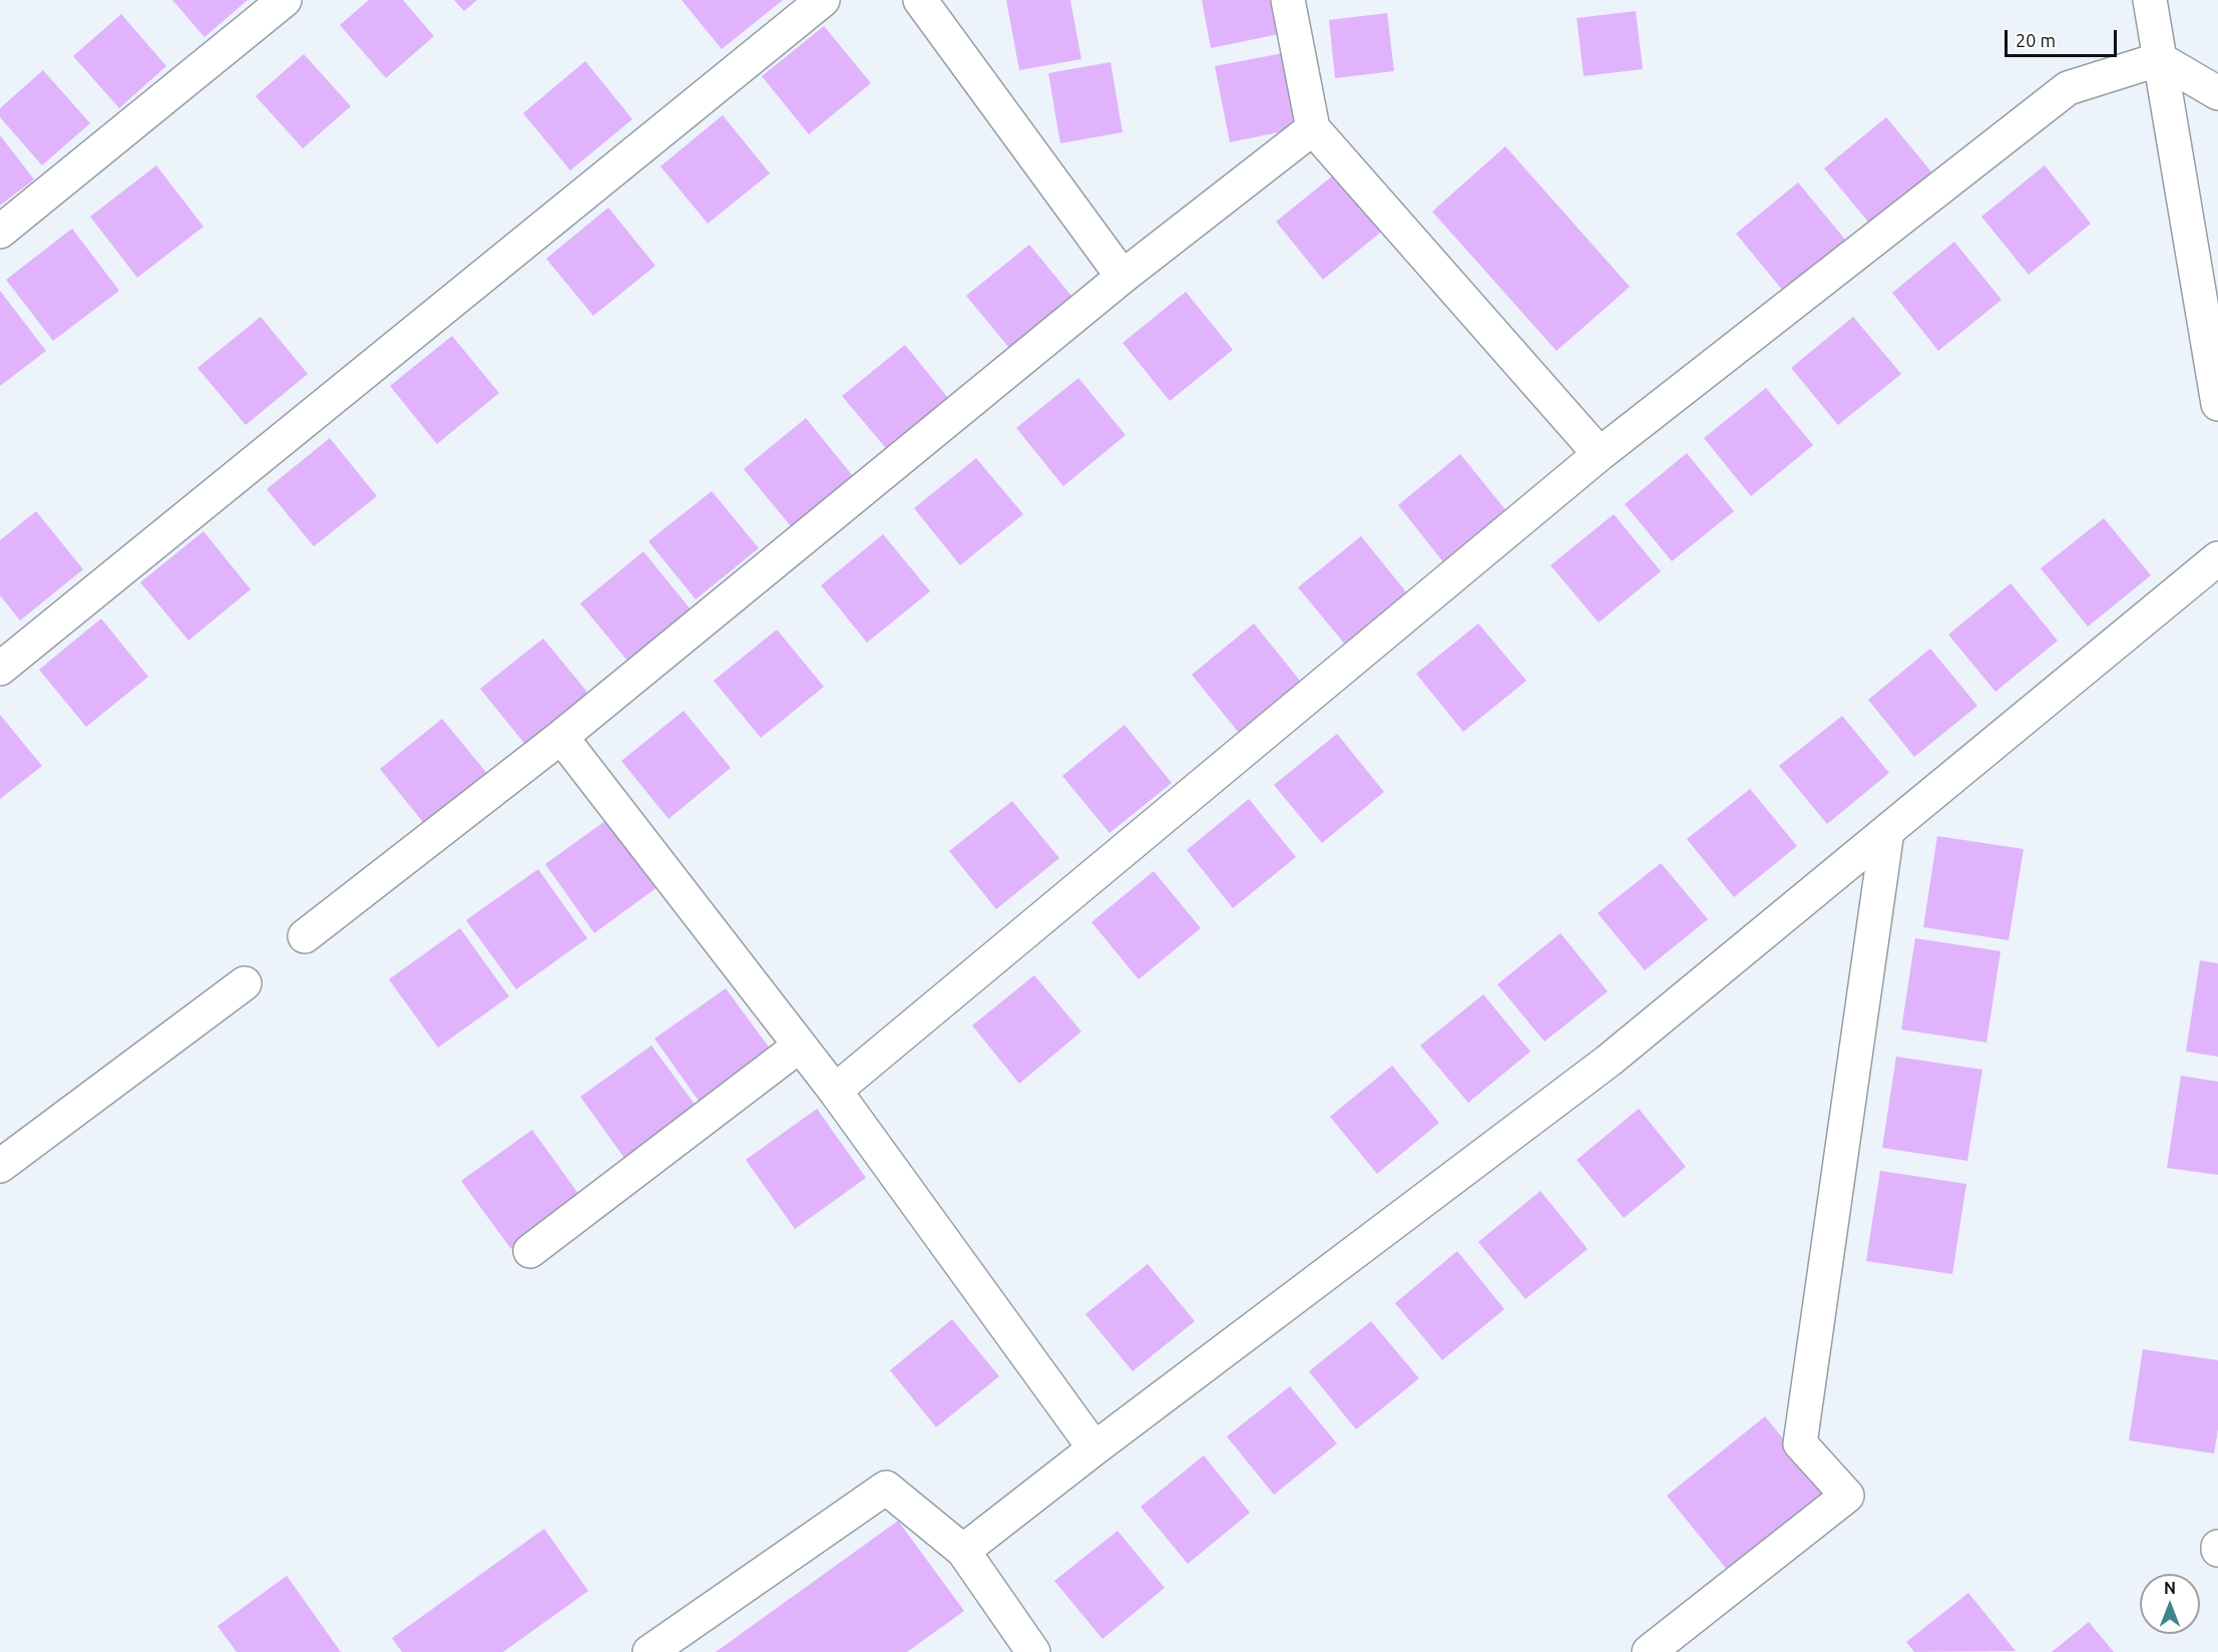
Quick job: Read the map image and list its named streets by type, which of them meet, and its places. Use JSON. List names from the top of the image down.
{
  "scale_bar": "20 m",
  "north": "top"
}
